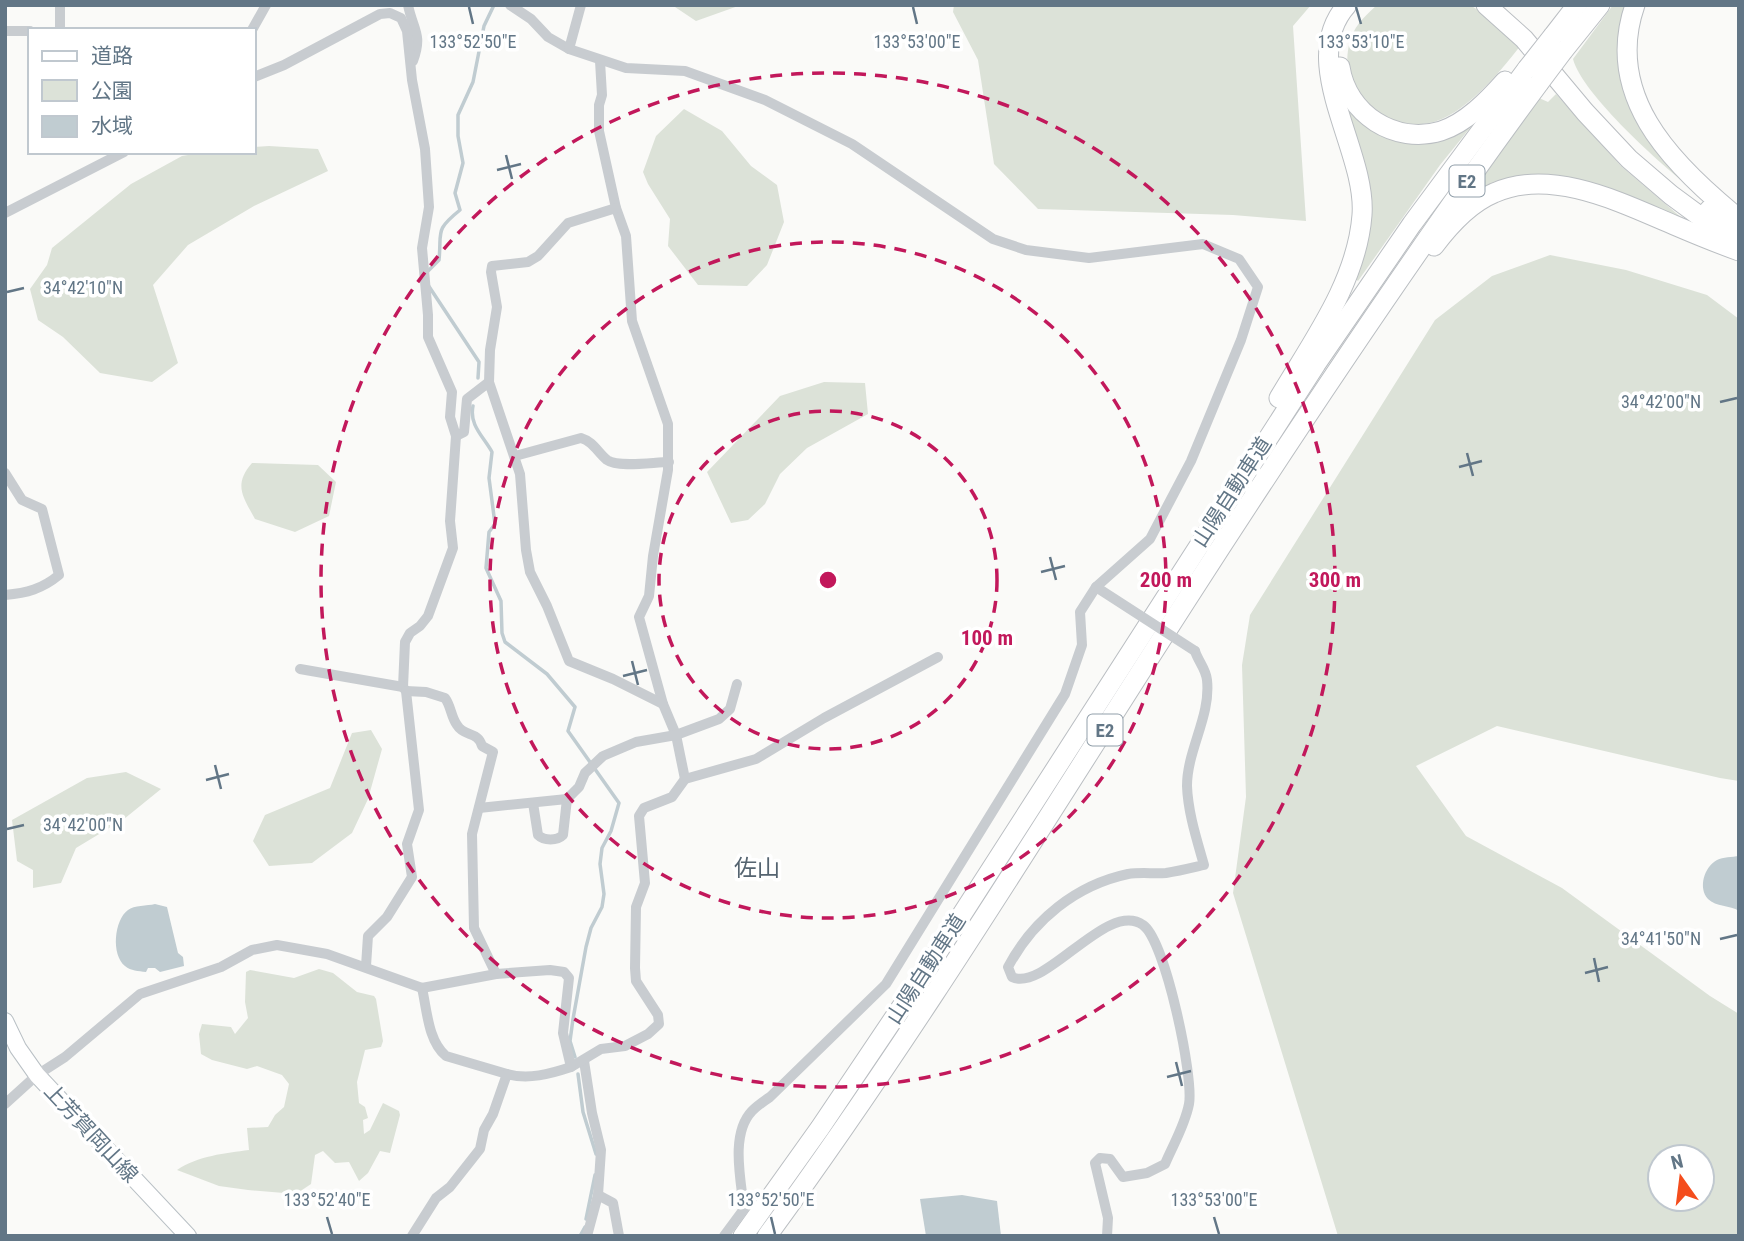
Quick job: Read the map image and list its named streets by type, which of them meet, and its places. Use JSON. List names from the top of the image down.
{
  "streets": {
    "highway": ["E2", "山陽自動車道"],
    "main road": ["上芳賀岡山線"]
  },
  "districts": ["佐山"],
  "legend": ["道路", "公園", "水域"],
  "north": "top",
  "coordinates": [
    "133°52'50\"E",
    "133°53'00\"E",
    "133°53'10\"E",
    "34°42'10\"N",
    "34°42'00\"N",
    "34°41'50\"N",
    "133°52'40\"E"
  ],
  "rings": ["200 m", "300 m", "100 m"]
}
